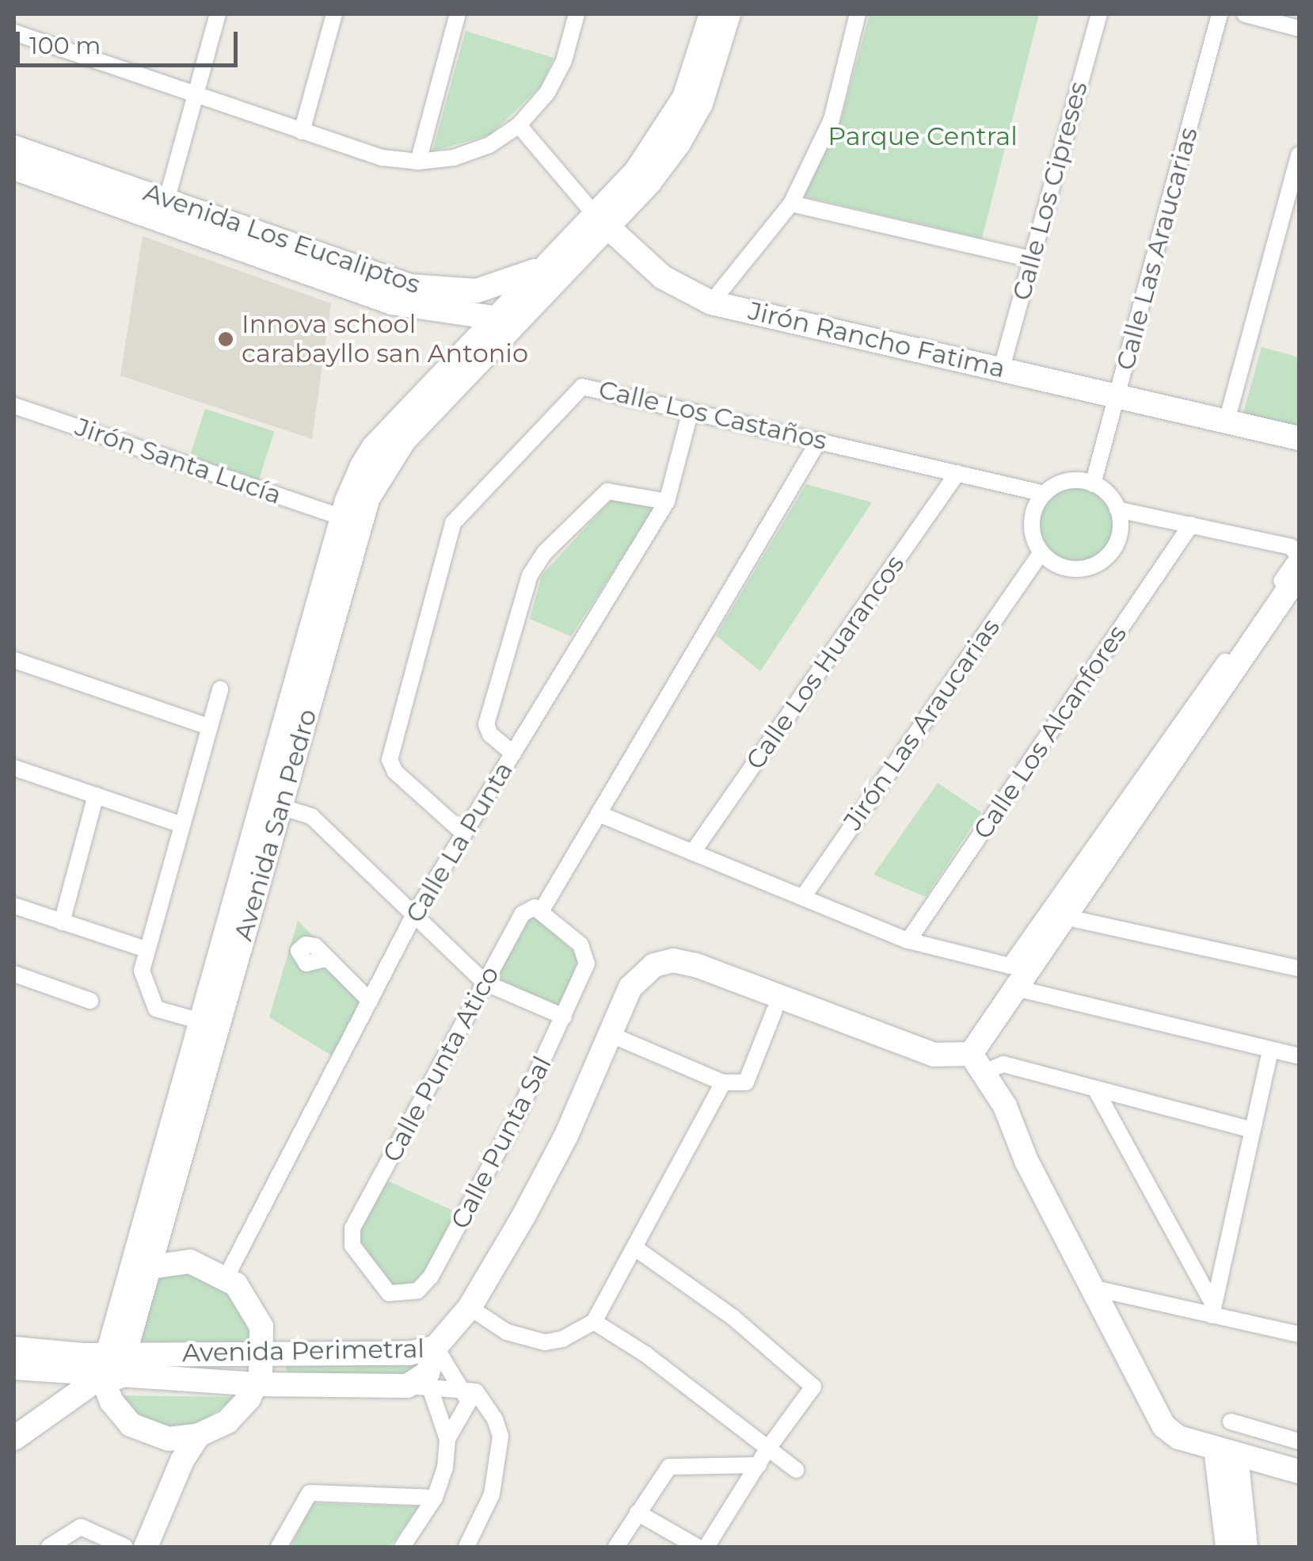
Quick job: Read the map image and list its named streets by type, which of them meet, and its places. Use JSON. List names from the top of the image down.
{
  "streets": {
    "street": [
      "Calle Los Cipreses",
      "Avenida Los Eucaliptos",
      "Calle Las Araucarias",
      "Jirón Rancho Fatima",
      "Calle Los Castaños",
      "Jirón Santa Lucía",
      "Calle Los Huarancos",
      "Jirón Las Araucarias",
      "Calle Los Alcanfores",
      "Avenida San Pedro",
      "Calle La Punta",
      "Calle Punta Atico",
      "Calle Punta Sal",
      "Avenida Perimetral"
    ]
  },
  "crossings": [
    ["Calle Los Cipreses", "Jirón Rancho Fatima"],
    ["Avenida Los Eucaliptos", "Avenida San Pedro"],
    ["Calle Las Araucarias", "Jirón Rancho Fatima"],
    ["Calle Las Araucarias", "Calle Los Castaños"],
    ["Calle Las Araucarias", "Jirón Las Araucarias"],
    ["Calle Los Castaños", "Calle Los Huarancos"],
    ["Calle Los Castaños", "Jirón Las Araucarias"],
    ["Calle Los Castaños", "Calle La Punta"],
    ["Jirón Santa Lucía", "Avenida San Pedro"],
    ["Avenida San Pedro", "Avenida Perimetral"],
    ["Calle Punta Atico", "Calle Punta Sal"]
  ],
  "parks": ["Parque Central"],
  "places": ["Innova school carabayllo san Antonio"],
  "scale_bar": "100 m"
}
